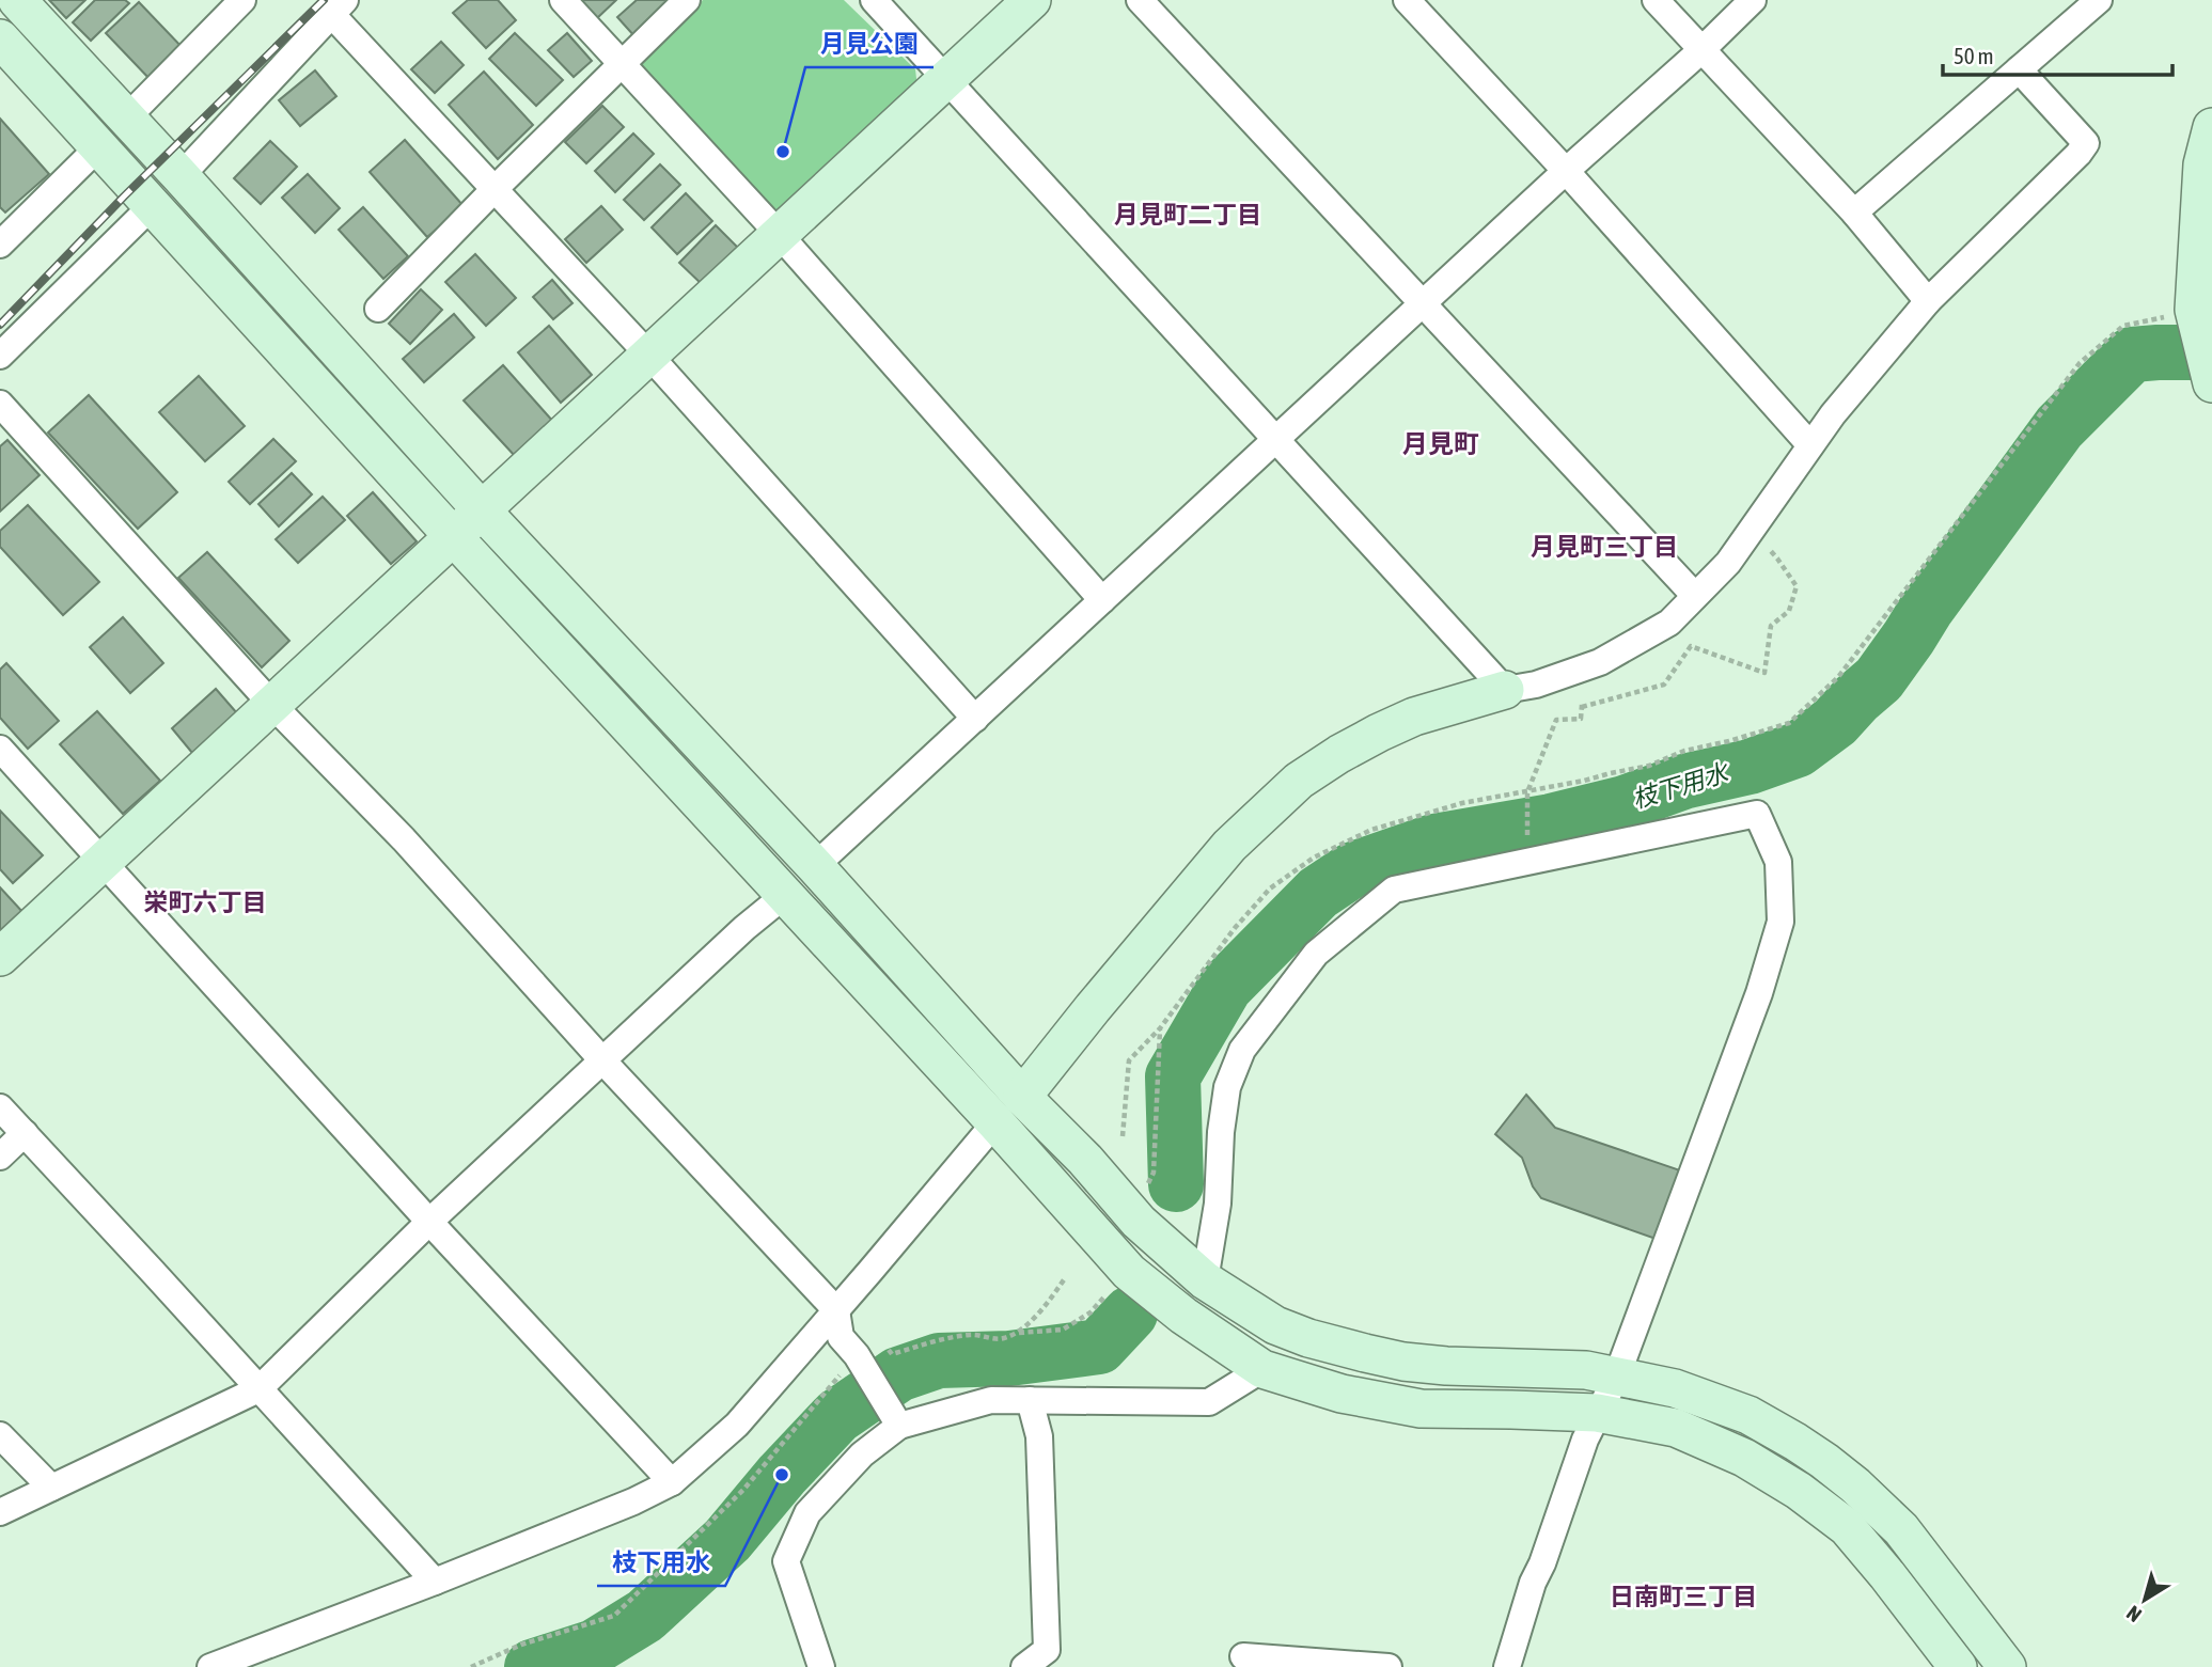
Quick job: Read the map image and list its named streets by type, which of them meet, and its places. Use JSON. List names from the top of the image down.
{
  "districts": [
    "月見町二丁目",
    "月見町",
    "月見町三丁目",
    "栄町六丁目",
    "日南町三丁目"
  ],
  "water": ["枝下用水"],
  "places": ["月見公園", "枝下用水"],
  "scale_bar": "50 m",
  "north": "bottom left"
}
